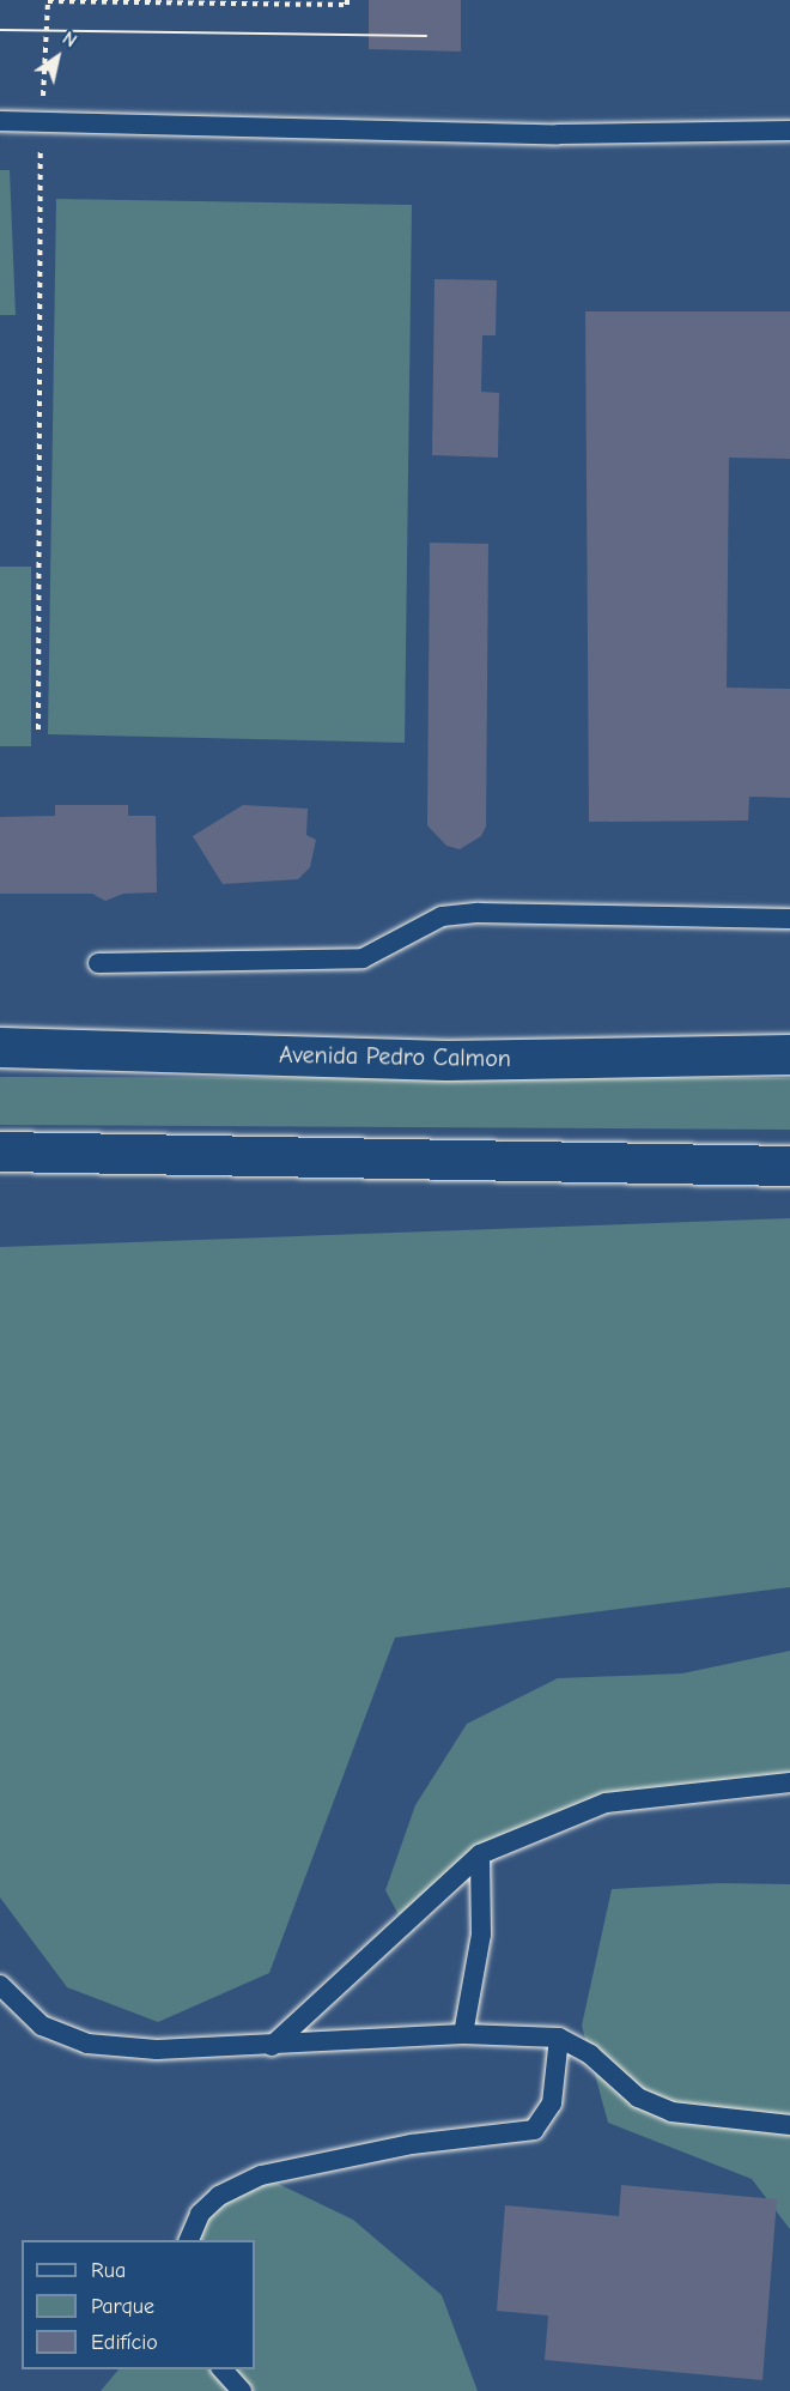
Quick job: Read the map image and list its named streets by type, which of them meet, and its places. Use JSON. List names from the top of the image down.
{
  "streets": {
    "street": ["Avenida Pedro Calmon"]
  },
  "legend": ["Rua", "Parque", "Edifício"],
  "north": "top right"
}
